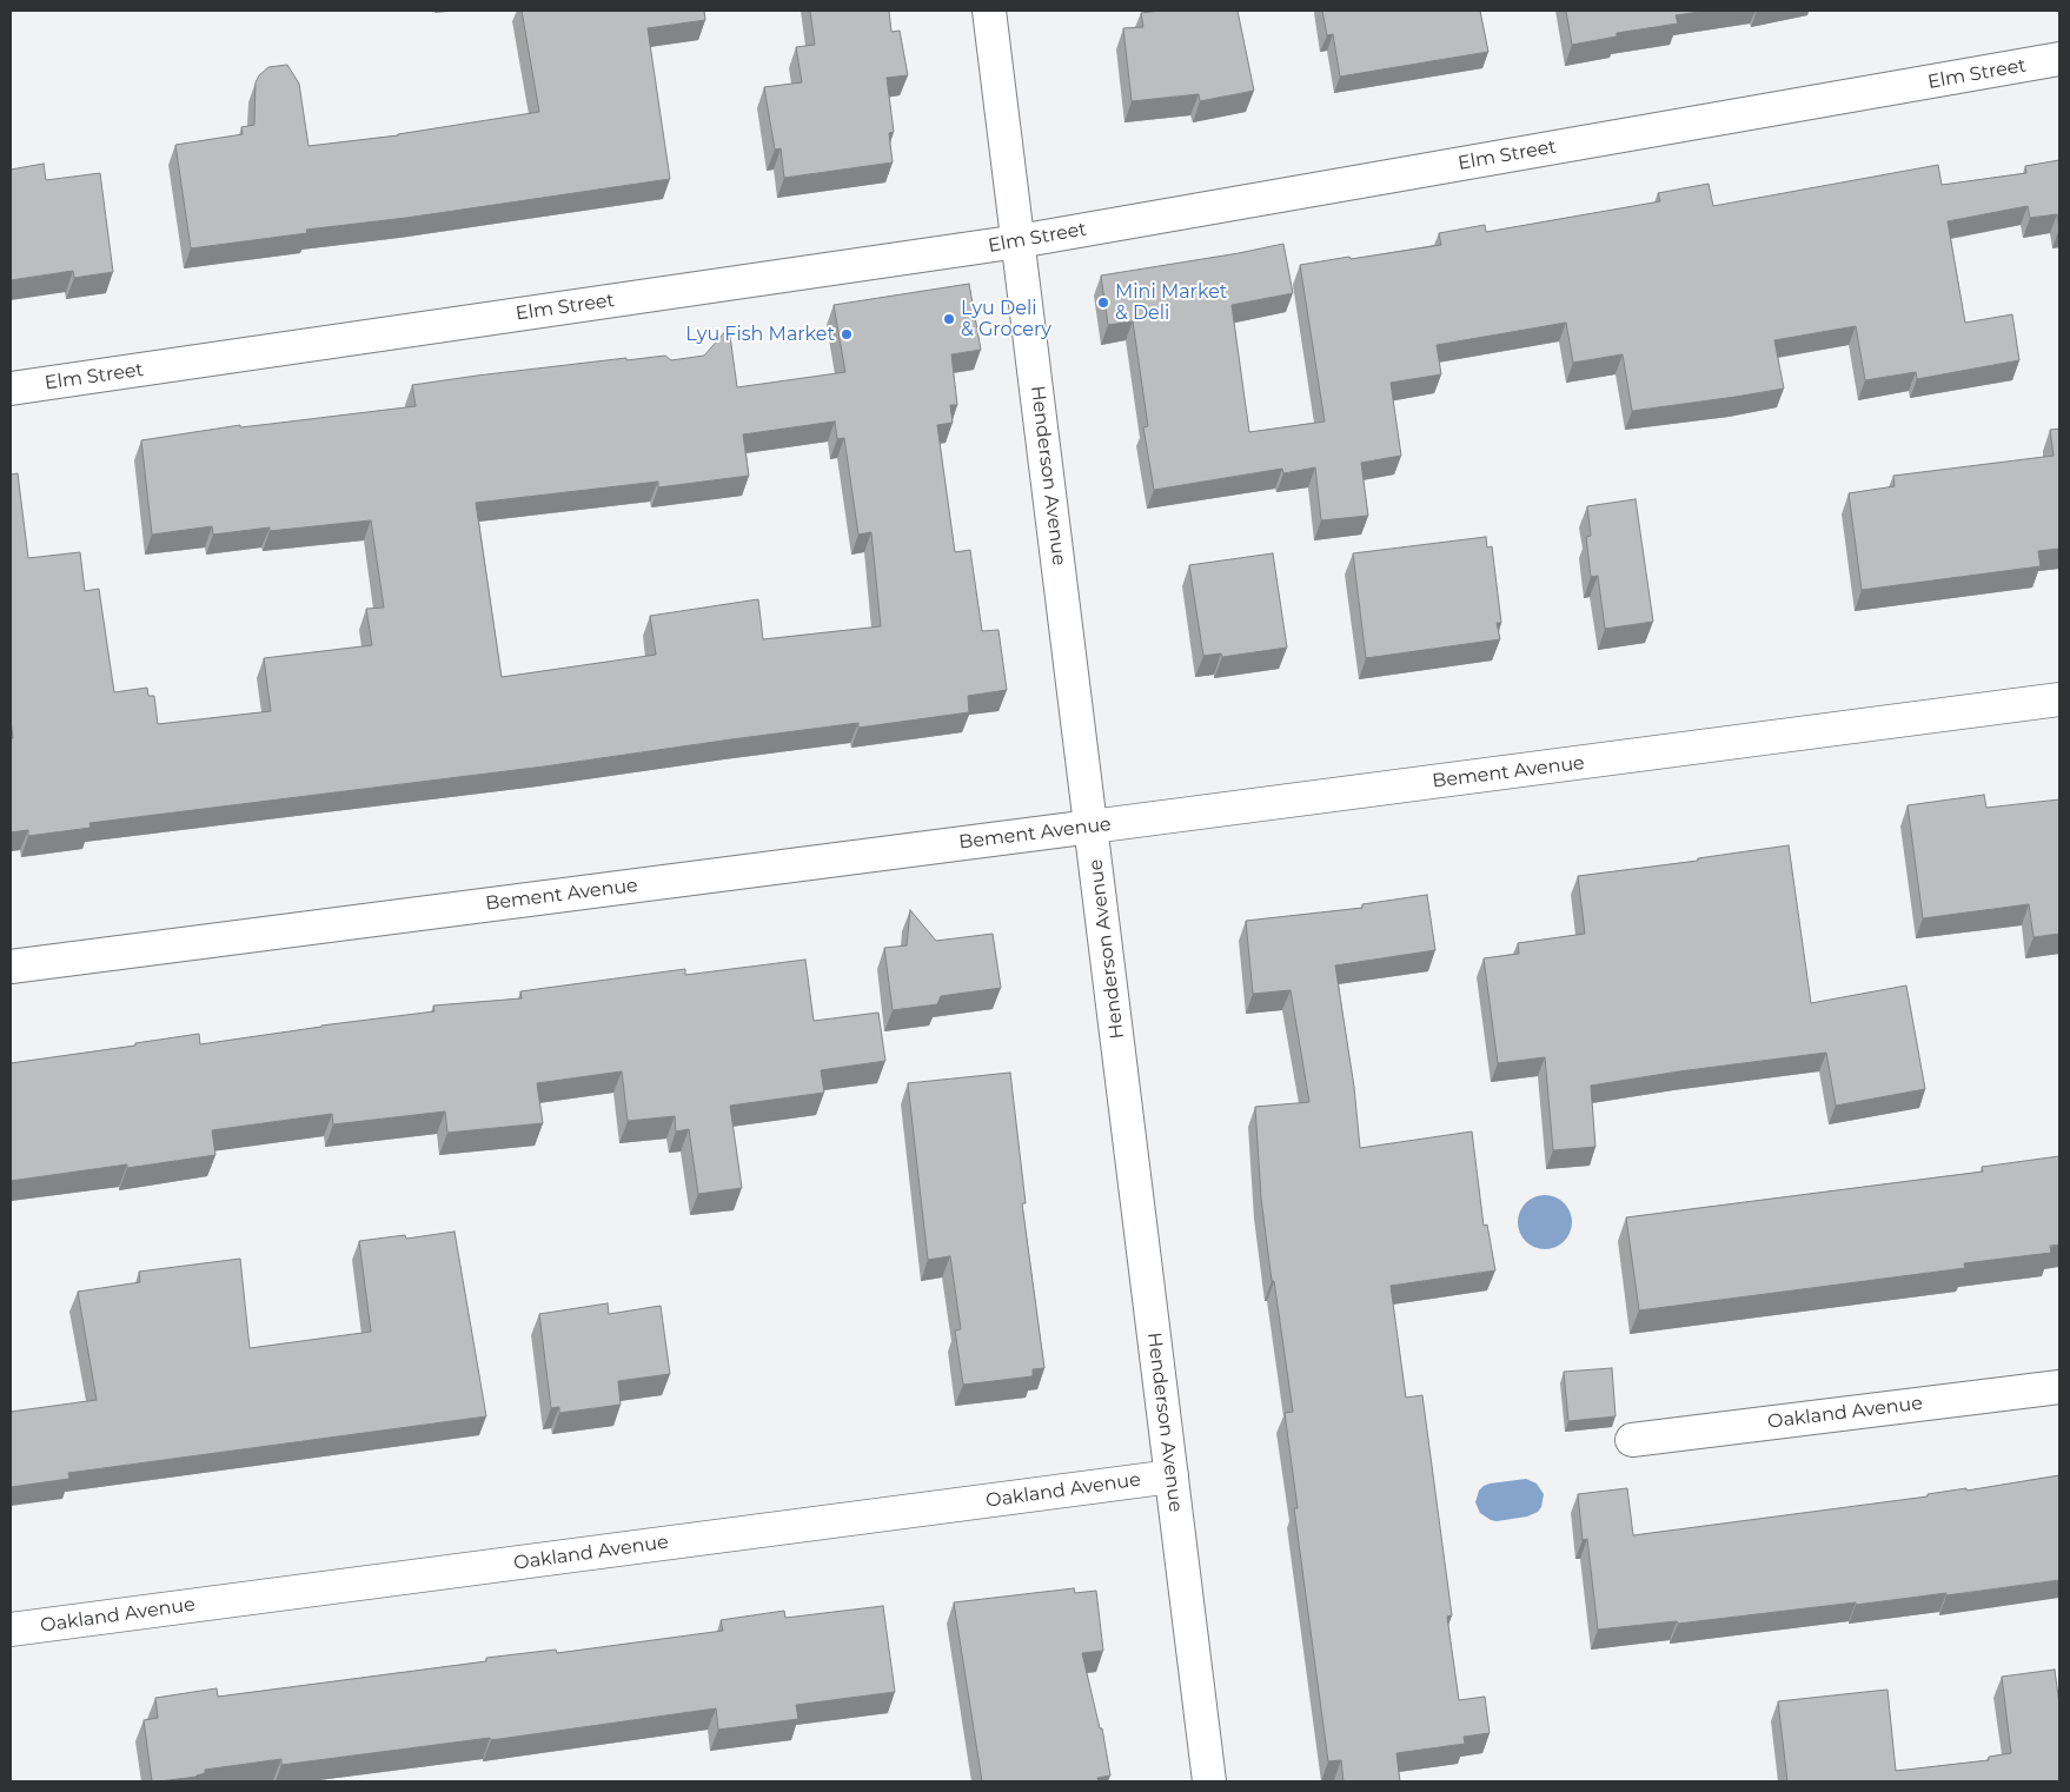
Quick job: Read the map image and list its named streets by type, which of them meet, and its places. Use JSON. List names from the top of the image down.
{
  "streets": {
    "street": [
      "Elm Street",
      "Henderson Avenue",
      "Bement Avenue",
      "Oakland Avenue"
    ]
  },
  "crossings": [
    ["Elm Street", "Henderson Avenue"],
    ["Henderson Avenue", "Bement Avenue"],
    ["Henderson Avenue", "Oakland Avenue"]
  ],
  "places": ["Mini Market & Deli", "Lyu Deli & Grocery", "Lyu Fish Market"]
}
